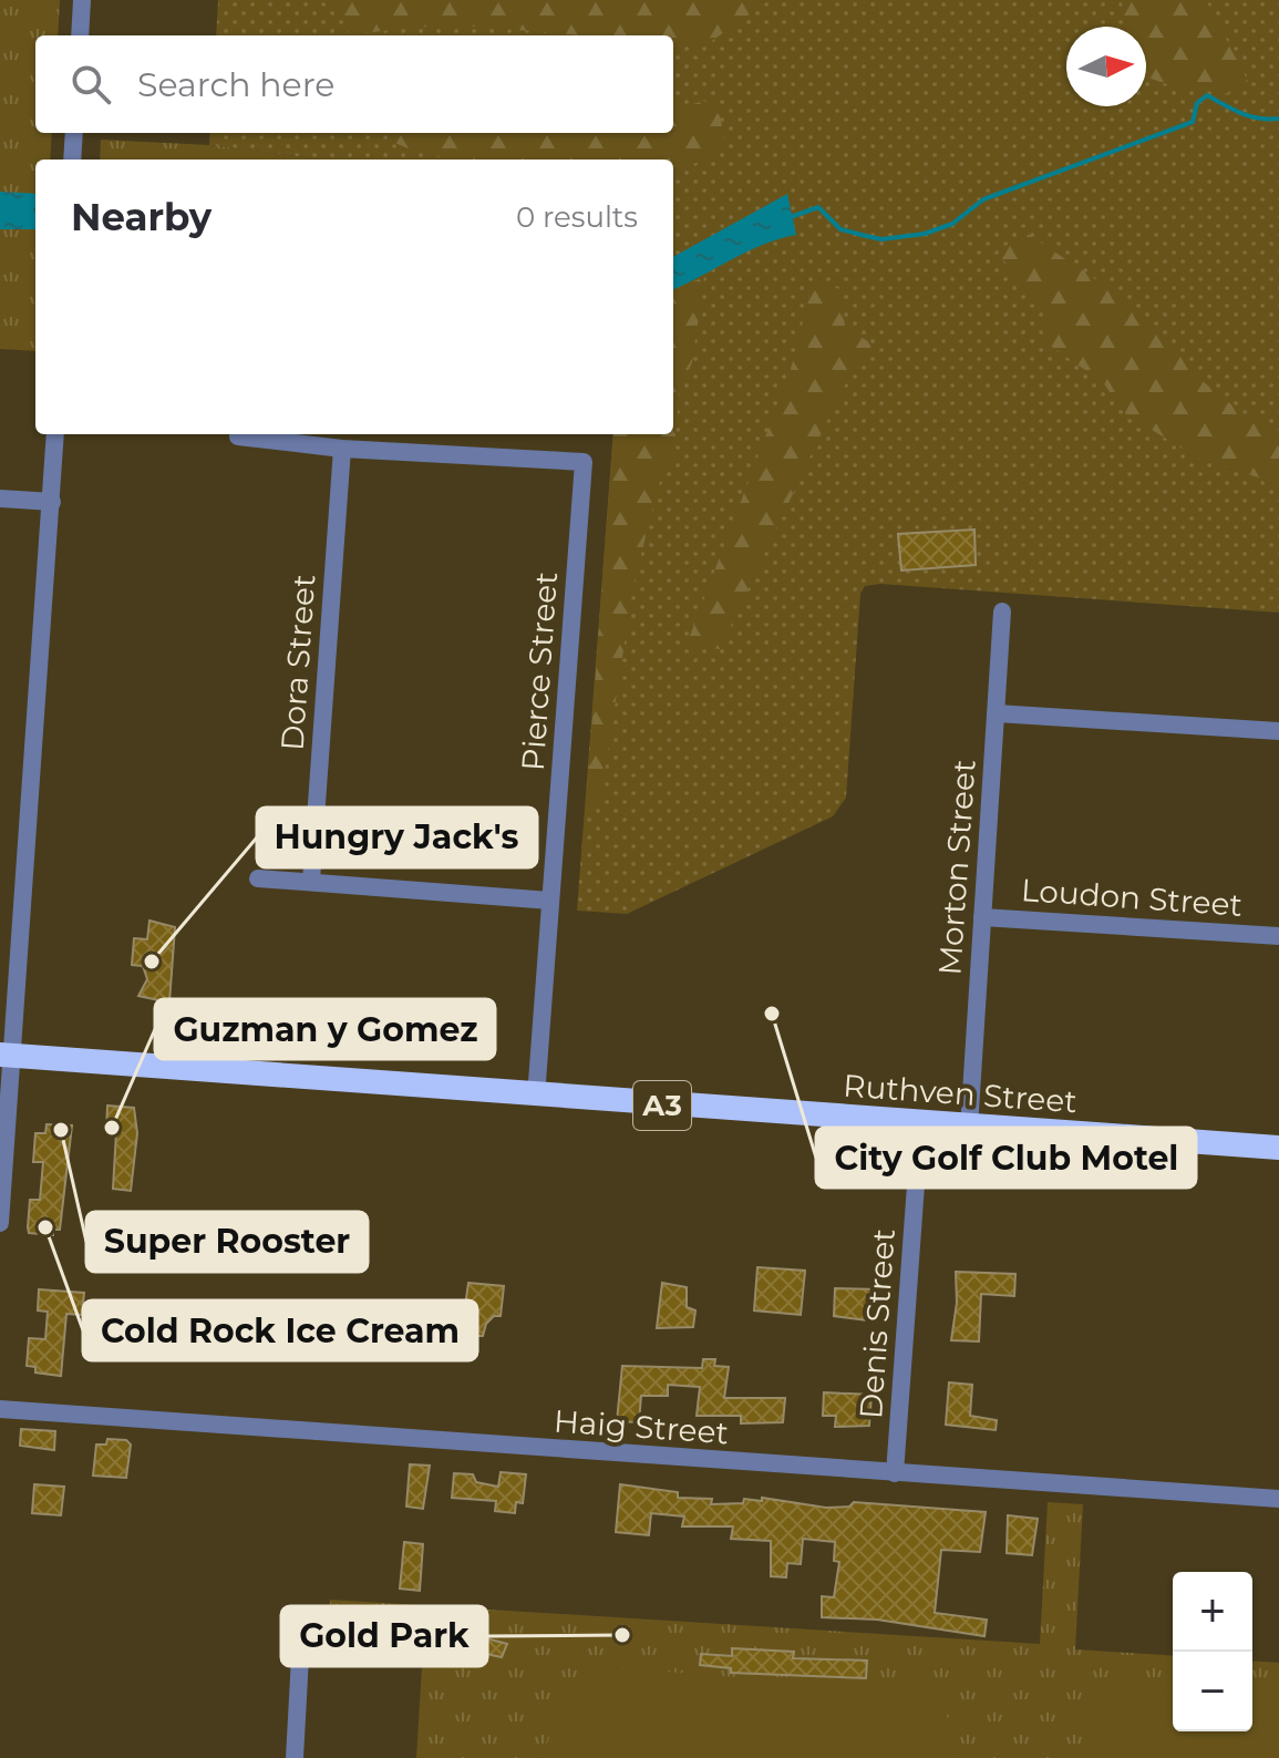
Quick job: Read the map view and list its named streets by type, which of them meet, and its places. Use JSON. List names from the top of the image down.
{
  "streets": {
    "highway": ["Ruthven Street", "A3"],
    "street": [
      "Dora Street",
      "Pierce Street",
      "Morton Street",
      "Loudon Street",
      "Denis Street",
      "Haig Street"
    ]
  },
  "crossings": [
    ["Dora Street", "Pierce Street"],
    ["Pierce Street", "Ruthven Street"],
    ["Morton Street", "Loudon Street"],
    ["Morton Street", "Ruthven Street"],
    ["Ruthven Street", "Denis Street"],
    ["Denis Street", "Haig Street"]
  ],
  "places": [
    "Hungry Jack's",
    "City Golf Club Motel",
    "Guzman y Gomez",
    "Super Rooster",
    "Cold Rock Ice Cream",
    "Gold Park"
  ],
  "north": "right",
  "page": {
    "search": "Search here",
    "heading": ["Nearby", "0 results"],
    "map_buttons": ["+", "−"]
  }
}
